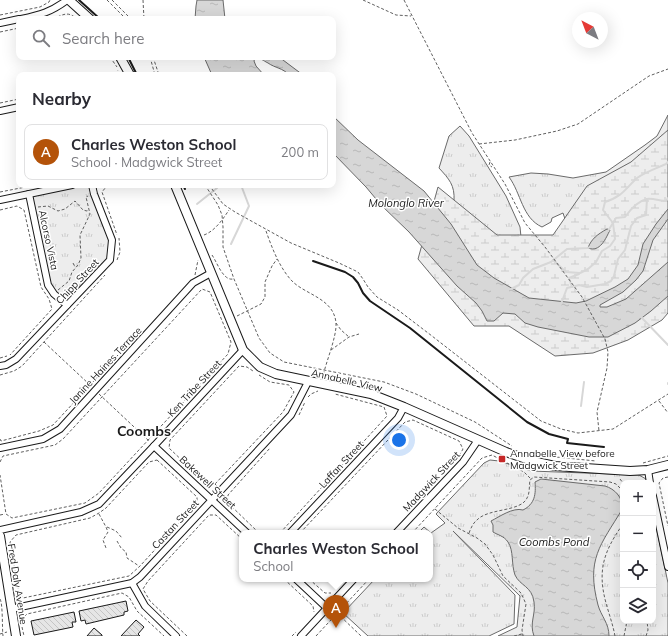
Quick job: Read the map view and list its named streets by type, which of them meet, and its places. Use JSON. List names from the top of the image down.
{
  "streets": {
    "street": [
      "Alcorso Vista",
      "Chipp Street",
      "Janine Haines Terrace",
      "Annabelle View",
      "Ken Tribe Street",
      "Laffan Street",
      "Madgwick Street",
      "Bakewell Street",
      "Castan Street",
      "Fred Daly Avenue"
    ]
  },
  "crossings": [
    ["Alcorso Vista", "Chipp Street"],
    ["Janine Haines Terrace", "Annabelle View"],
    ["Annabelle View", "Ken Tribe Street"],
    ["Annabelle View", "Laffan Street"],
    ["Annabelle View", "Madgwick Street"],
    ["Annabelle View", "Castan Street"],
    ["Ken Tribe Street", "Bakewell Street"],
    ["Bakewell Street", "Castan Street"]
  ],
  "districts": ["Coombs"],
  "water": ["Molonglo River", "Coombs Pond"],
  "places": {
    "transit": ["Annabelle View before Madgwick Street"]
  },
  "north": "top left",
  "page": {
    "search": "Search here",
    "heading": "Nearby",
    "list": [
      {
        "mark": "A",
        "name": "Charles Weston School",
        "note": "School · Madgwick Street",
        "value": "200 m"
      }
    ],
    "map_buttons": ["+", "−"],
    "popup": ["Charles Weston School", "School"],
    "pins": "A"
  }
}
